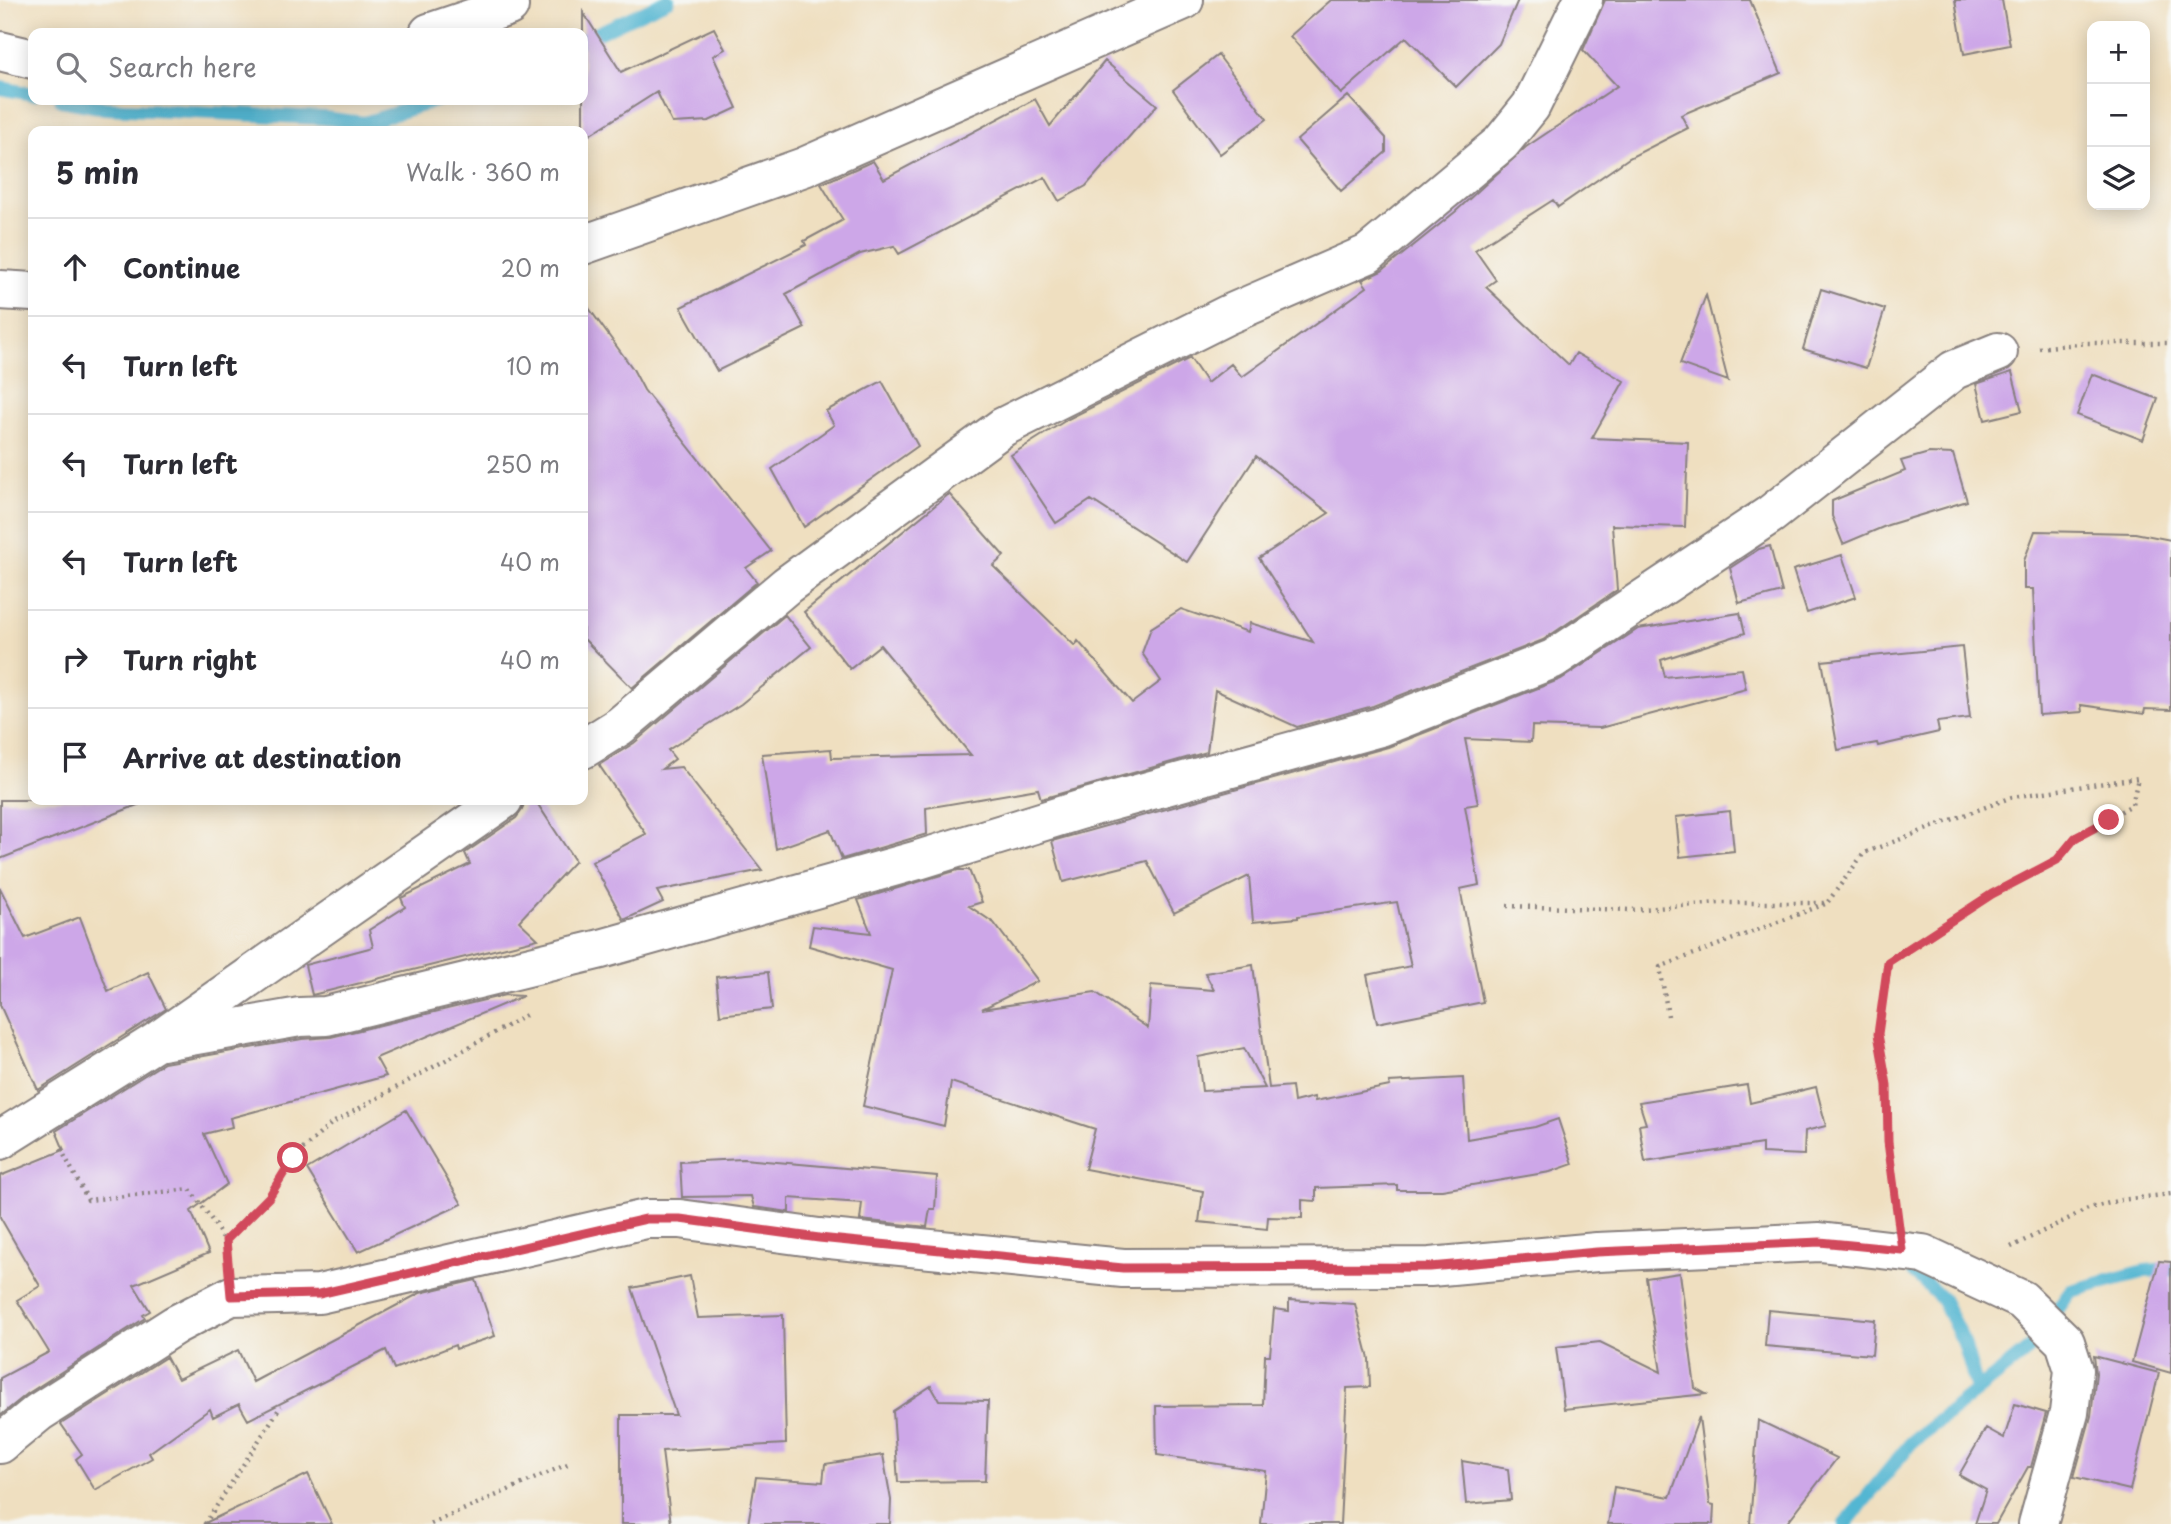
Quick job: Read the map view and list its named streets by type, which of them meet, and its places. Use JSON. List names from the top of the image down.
{
  "page": {
    "map_buttons": ["+", "−"],
    "search": "Search here",
    "heading": ["5 min", "Walk · 360 m"],
    "list": [
      ["Continue", "20 m"],
      ["Turn left", "10 m"],
      ["Turn left", "250 m"],
      ["Turn left", "40 m"],
      ["Turn right", "40 m"],
      "Arrive at destination"
    ]
  }
}
